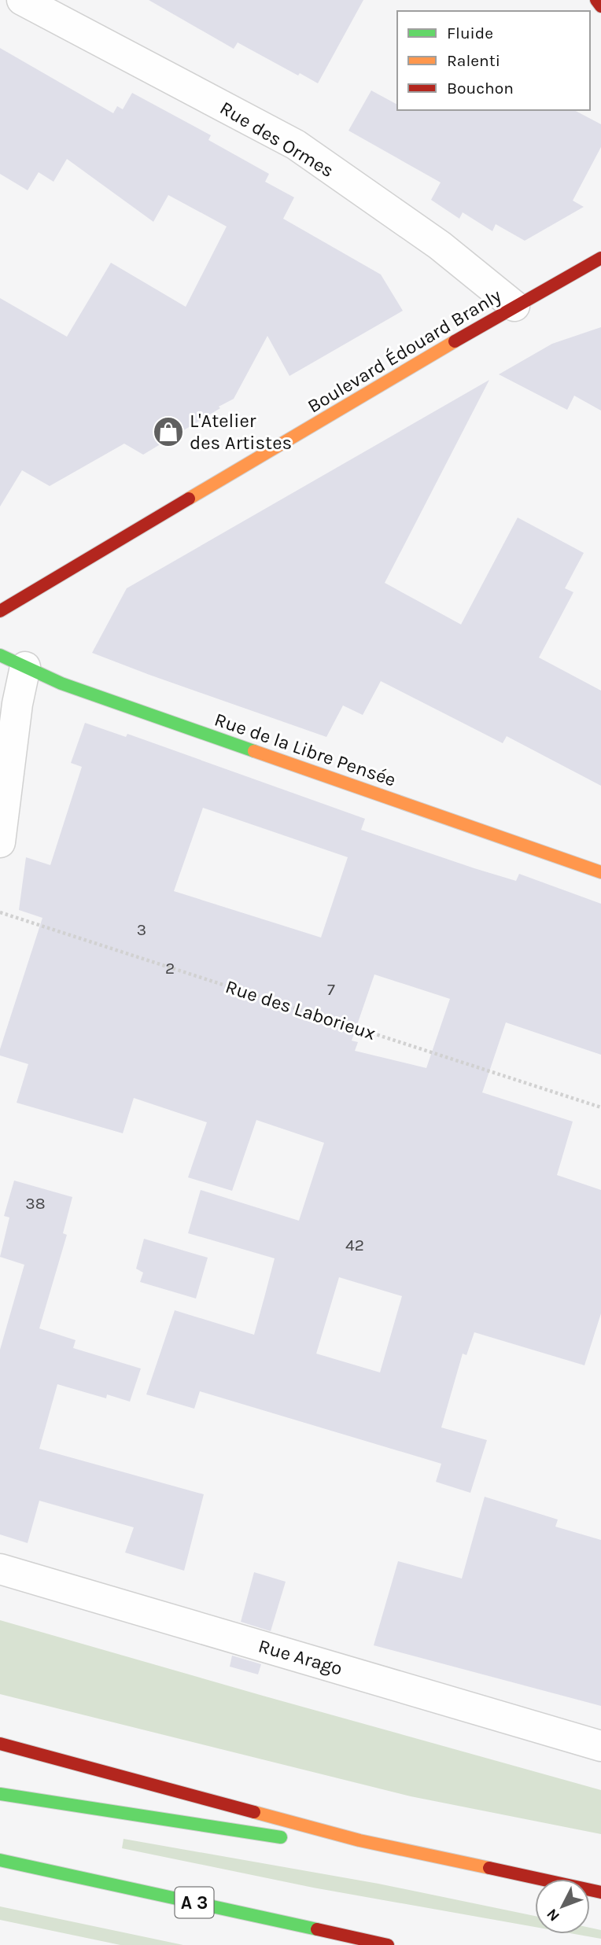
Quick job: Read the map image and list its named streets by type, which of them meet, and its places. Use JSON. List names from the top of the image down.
{
  "streets": {
    "main road": ["Boulevard Édouard Branly", "Rue de la Libre Pensée", "A 3"],
    "street": ["Rue des Ormes", "Rue Arago"],
    "path": ["Rue des Laborieux"]
  },
  "crossings": [
    ["Rue des Ormes", "Boulevard Édouard Branly"]
  ],
  "places": {
    "shop": ["L'Atelier des Artistes"]
  },
  "house_numbers": [
    "3",
    "2",
    "7",
    "38",
    "42"
  ],
  "legend": ["Fluide", "Ralenti", "Bouchon"],
  "north": "bottom left"
}
